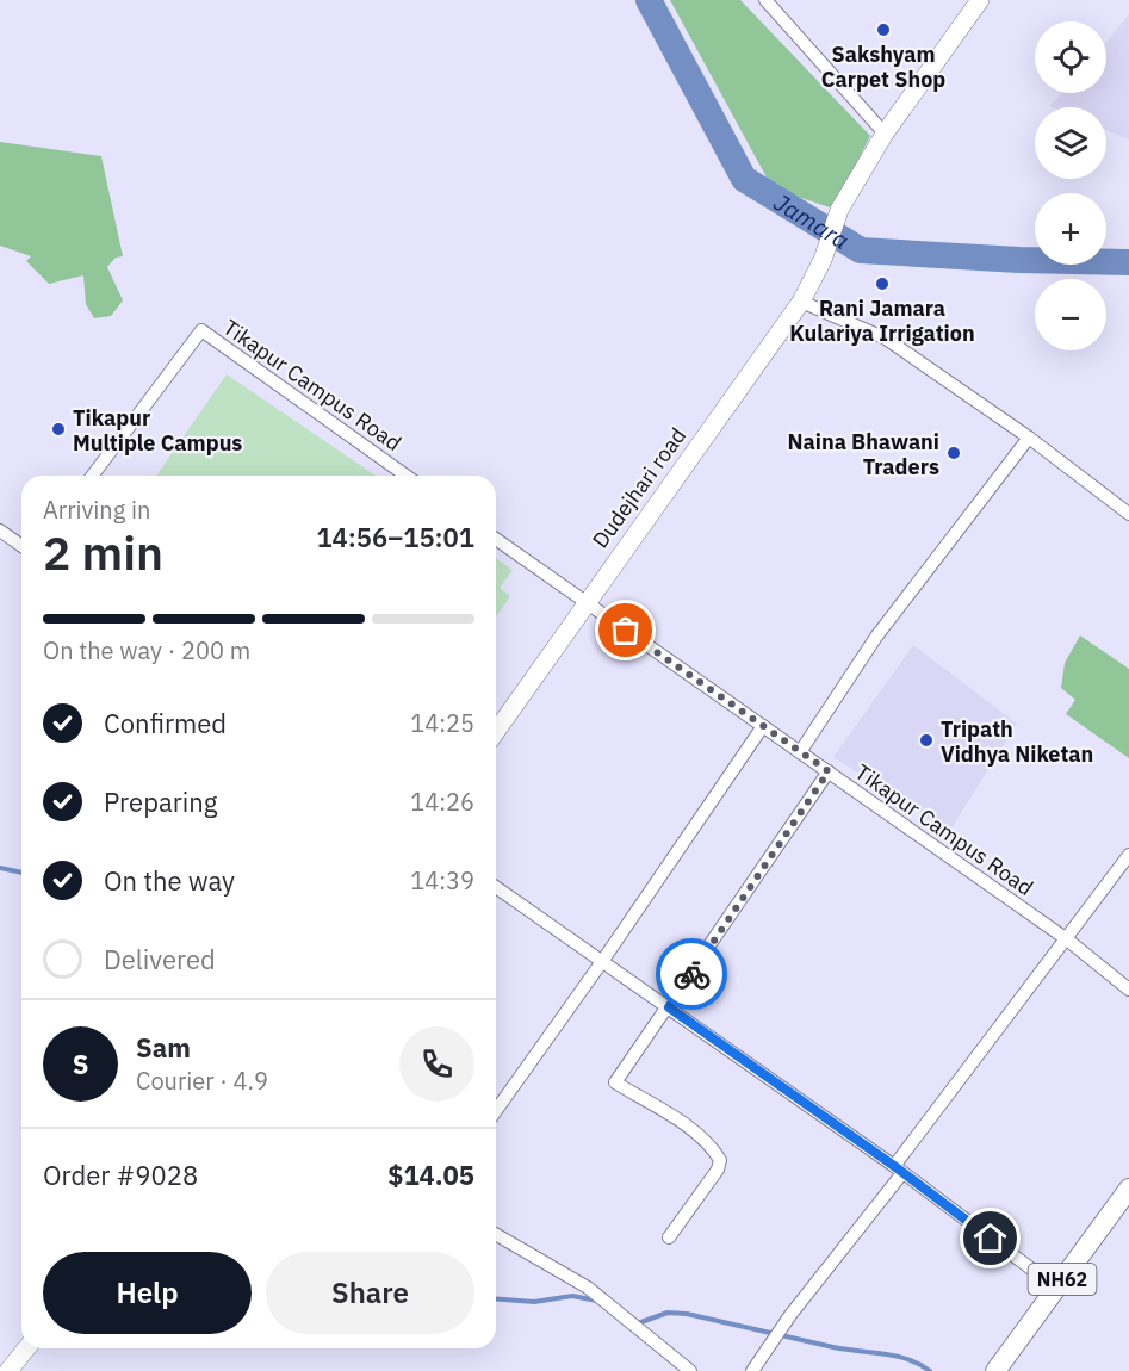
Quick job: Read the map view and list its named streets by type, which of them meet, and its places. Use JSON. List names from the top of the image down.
{
  "streets": {
    "main road": ["NH62"],
    "street": ["Tikapur Campus Road", "Dudejhari road"]
  },
  "crossings": [
    ["Tikapur Campus Road", "Dudejhari road"]
  ],
  "water": ["Jamara"],
  "places": [
    "Sakshyam Carpet Shop",
    "Rani Jamara Kulariya Irrigation",
    "Tikapur Multiple Campus",
    "Naina Bhawani Traders",
    "Tripath Vidhya Niketan"
  ],
  "page": {
    "map_buttons": ["+", "−"],
    "heading": ["2 min", "Arriving in", "14:56–15:01"],
    "panel": [
      "Sam",
      "Courier · 4.9",
      "Order #9028",
      "$14.05"
    ],
    "bar": "On the way · 200 m",
    "list": [
      ["Confirmed", "14:25"],
      ["Preparing", "14:26"],
      ["On the way", "14:39"],
      "Delivered"
    ],
    "round": "S",
    "buttons": ["Help", "Share"]
  }
}
